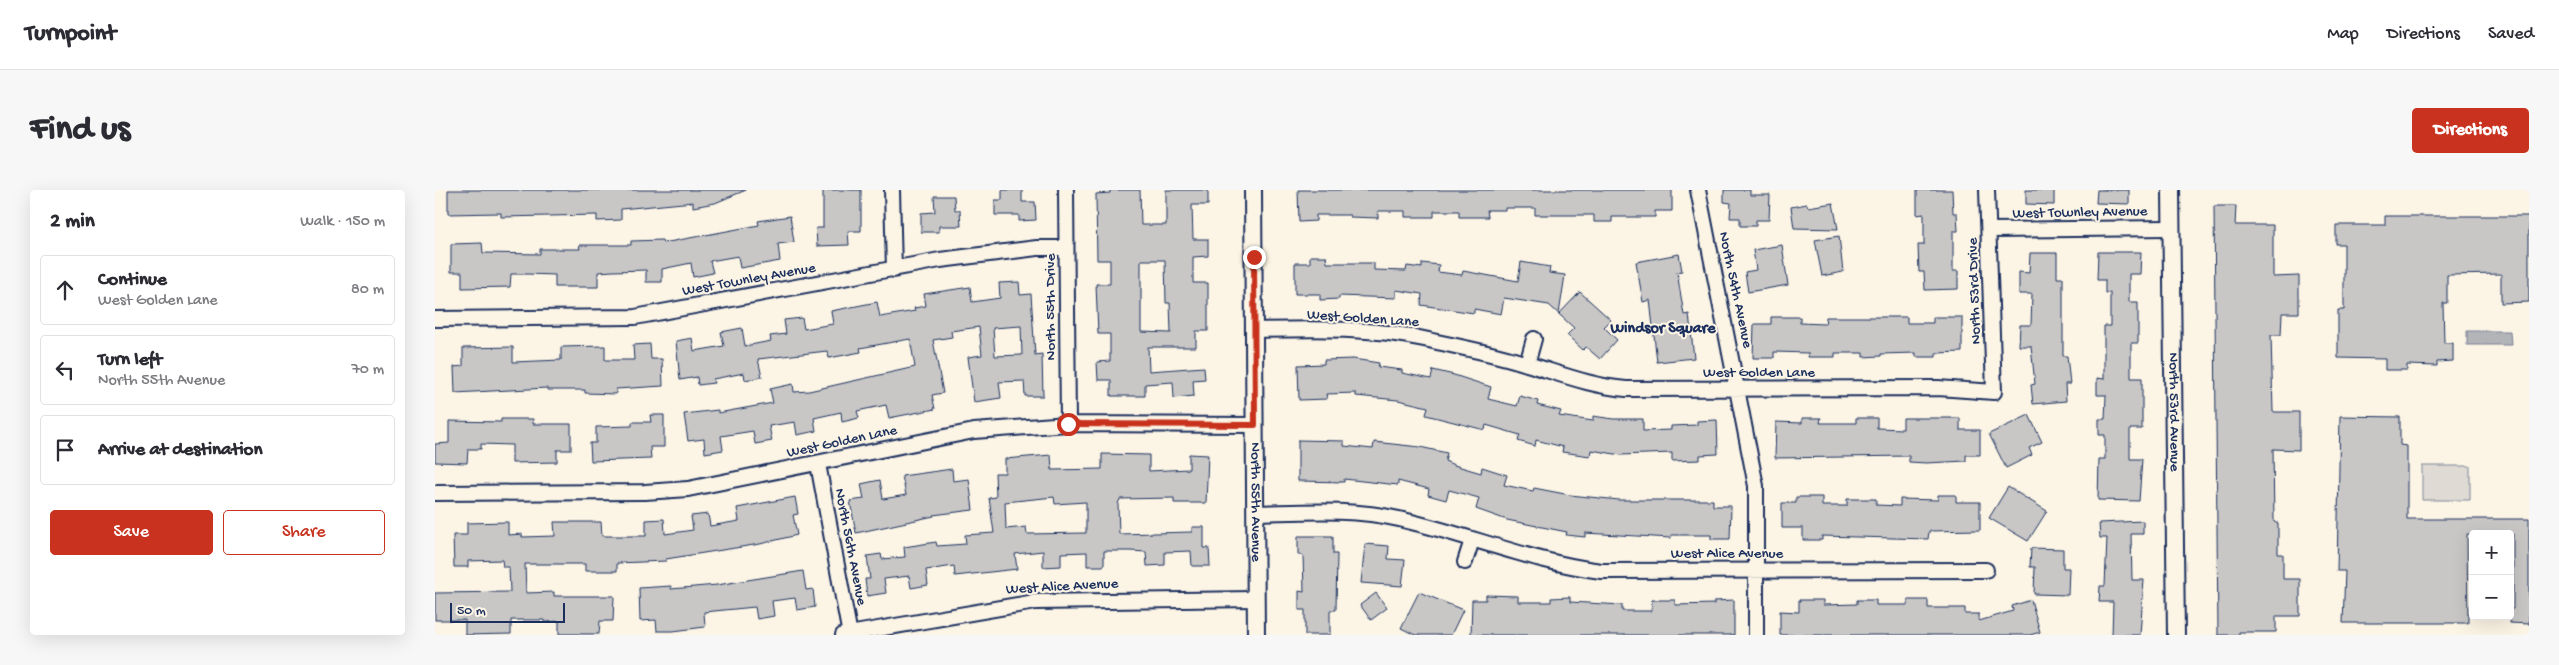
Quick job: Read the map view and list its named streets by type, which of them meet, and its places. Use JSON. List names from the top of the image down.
{
  "streets": {
    "street": [
      "West Townley Avenue",
      "North 54th Avenue",
      "North 53rd Drive",
      "North 55th Drive",
      "West Golden Lane",
      "North 53rd Avenue",
      "North 55th Avenue",
      "North 56th Avenue",
      "West Alice Avenue"
    ]
  },
  "crossings": [
    ["West Townley Avenue", "North 53rd Drive"],
    ["West Townley Avenue", "North 55th Drive"],
    ["West Townley Avenue", "North 53rd Avenue"],
    ["North 54th Avenue", "West Golden Lane"],
    ["North 54th Avenue", "West Alice Avenue"],
    ["North 53rd Drive", "West Golden Lane"],
    ["North 55th Drive", "West Golden Lane"],
    ["West Golden Lane", "North 55th Avenue"],
    ["West Golden Lane", "North 56th Avenue"],
    ["North 55th Avenue", "West Alice Avenue"],
    ["North 56th Avenue", "West Alice Avenue"]
  ],
  "districts": ["Windsor Square"],
  "scale_bar": "50 m",
  "page": {
    "header": "Turnpoint",
    "nav": ["Map", "Directions", "Saved"],
    "buttons": [
      "Directions",
      ["Save", "Share"]
    ],
    "title": "Find us",
    "heading": ["2 min", "Walk · 150 m"],
    "list": [
      ["Continue", "West Golden Lane", "80 m"],
      ["Turn left", "North 55th Avenue", "70 m"],
      "Arrive at destination"
    ],
    "map_buttons": ["+", "−"],
    "scale": "50 m"
  }
}
